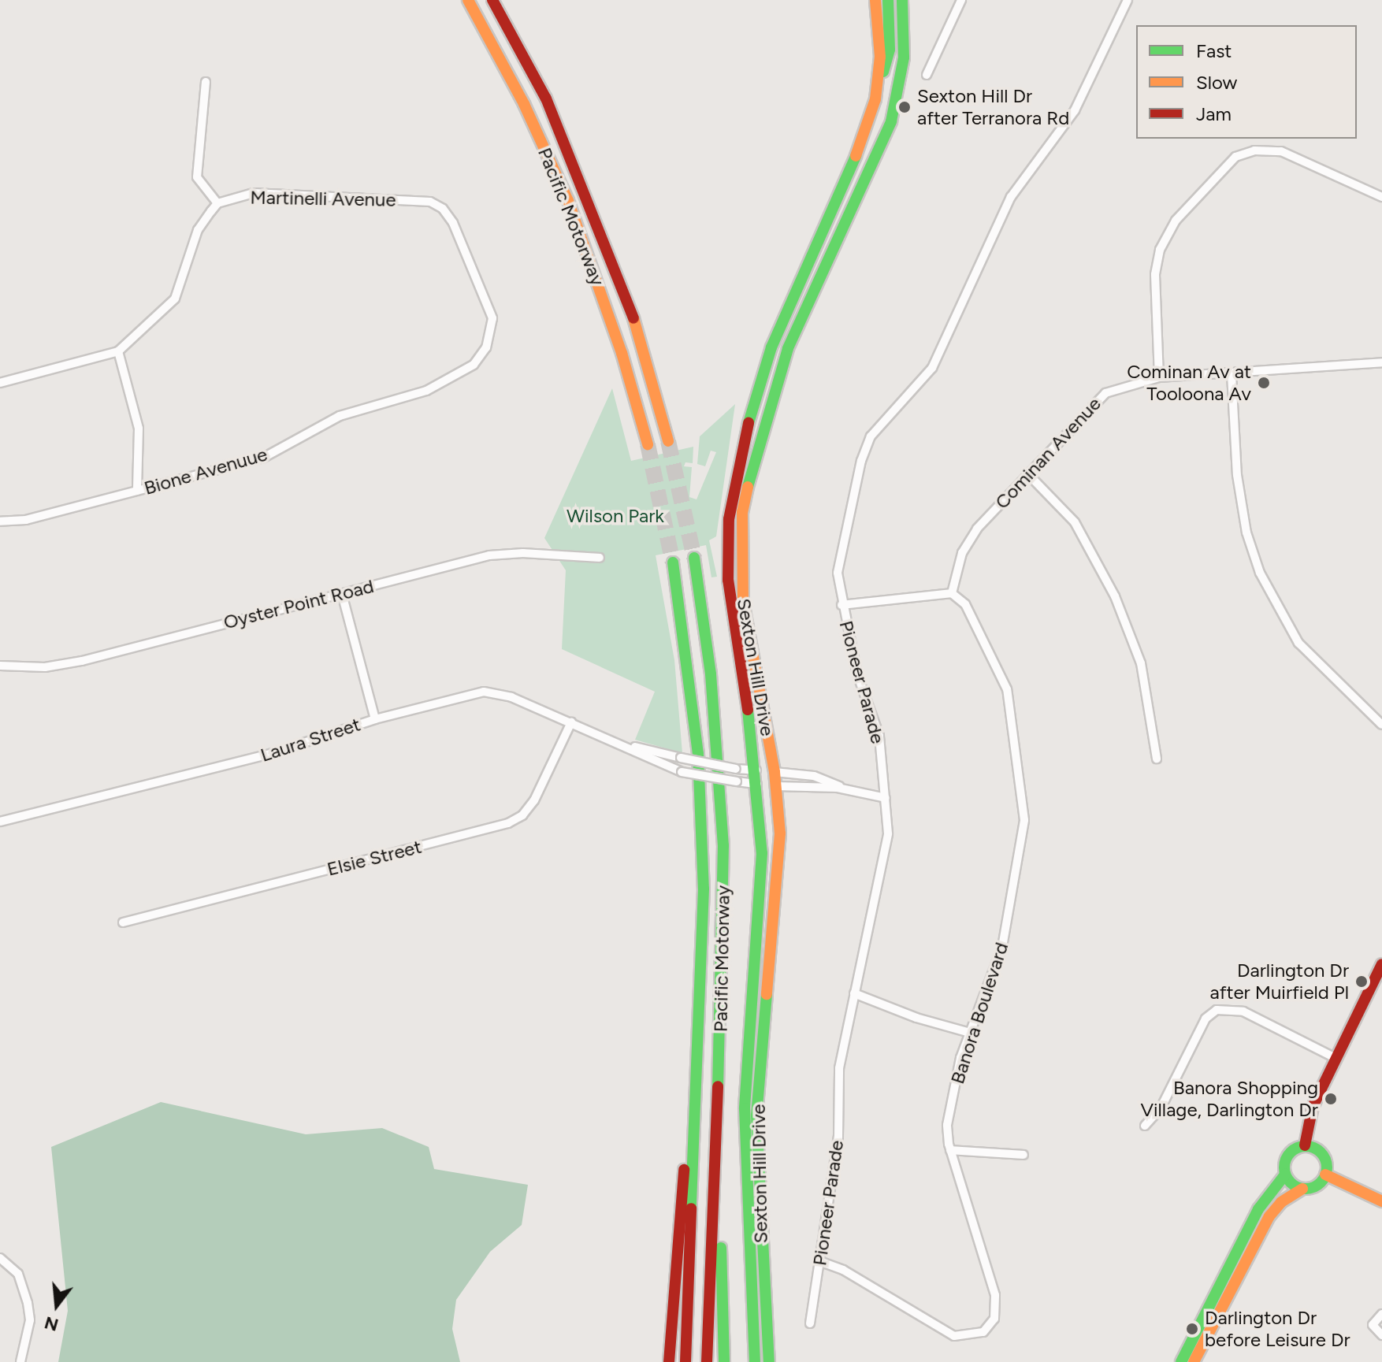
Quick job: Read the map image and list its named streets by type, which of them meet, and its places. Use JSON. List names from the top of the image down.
{
  "streets": {
    "main road": ["Pacific Motorway", "Sexton Hill Drive"],
    "street": [
      "Martinelli Avenue",
      "Cominan Avenue",
      "Bione Avenuue",
      "Oyster Point Road",
      "Pioneer Parade",
      "Laura Street",
      "Elsie Street",
      "Banora Boulevard"
    ]
  },
  "crossings": [
    ["Martinelli Avenue", "Bione Avenuue"],
    ["Cominan Avenue", "Banora Boulevard"],
    ["Sexton Hill Drive", "Laura Street"],
    ["Pioneer Parade", "Banora Boulevard"],
    ["Laura Street", "Elsie Street"]
  ],
  "parks": ["Wilson Park"],
  "places": [
    "Sexton Hill Dr after Terranora Rd",
    "Cominan Av at Tooloona Av",
    "Darlington Dr after Muirfield Pl",
    "Banora Shopping Village, Darlington Dr",
    "Darlington Dr before Leisure Dr"
  ],
  "legend": ["Fast", "Slow", "Jam"],
  "north": "bottom"
}
